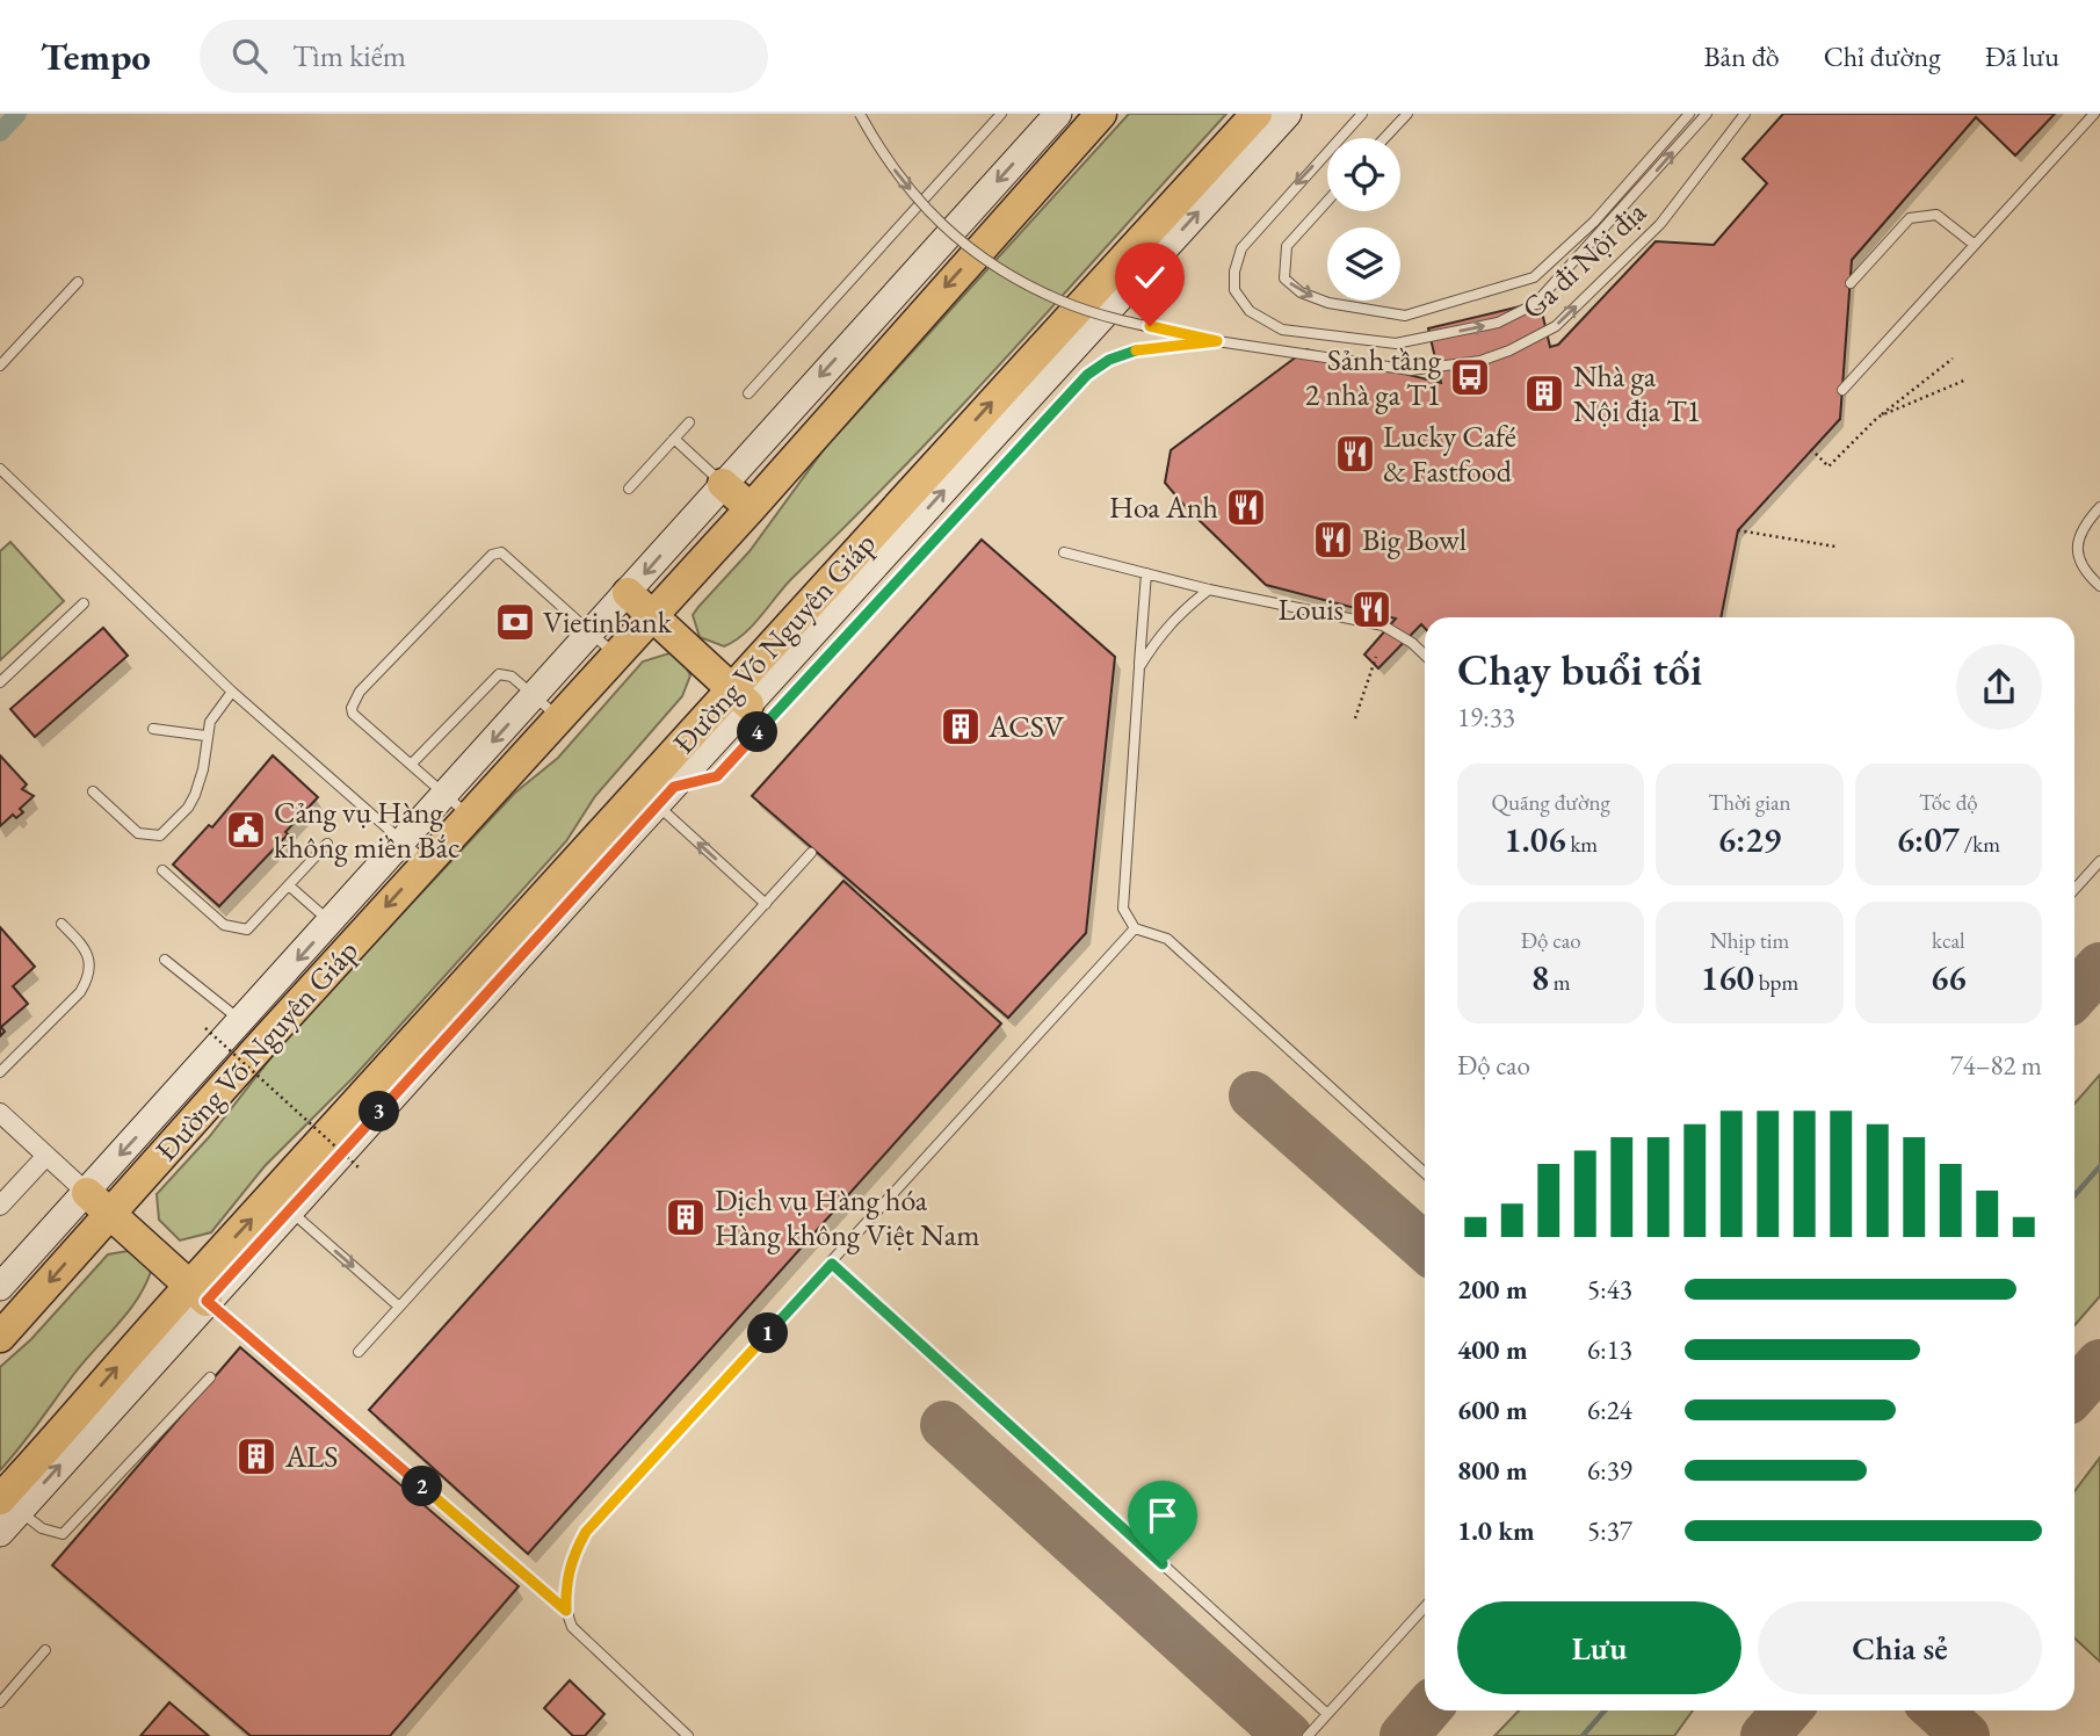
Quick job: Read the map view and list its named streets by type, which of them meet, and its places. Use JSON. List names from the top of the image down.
{
  "streets": {
    "highway": ["Đường Võ Nguyên Giáp"],
    "lane": ["Ga đi Nội địa"]
  },
  "crossings": [
    ["Ga đi Nội địa", "Đường Võ Nguyên Giáp"]
  ],
  "one_way": ["Ga đi Nội địa"],
  "places": {
    "bus stop": ["Sảnh tầng 2 nhà ga T1"],
    "building": [
      "Nhà ga Nội địa T1",
      "ACSV",
      "Dịch vụ Hàng hóa Hàng không Việt Nam",
      "ALS"
    ],
    "restaurant": [
      "Lucky Café & Fastfood",
      "Hoa Anh",
      "Big Bowl",
      "Louis"
    ],
    "bank": ["Vietinbank"],
    "public building": ["Cảng vụ Hàng không miền Bắc"]
  },
  "page": {
    "header": "Tempo",
    "search": "Tìm kiếm",
    "nav": ["Bản đồ", "Chỉ đường", "Đã lưu"],
    "heading": ["Chạy buổi tối", "19:33"],
    "pins": [
      "4",
      "3",
      "1",
      "2"
    ],
    "stats": [
      ["Quãng đường", "1.06 km"],
      ["Thời gian", "6:29"],
      ["Tốc độ", "6:07 /km"],
      ["Độ cao", "8 m"],
      ["Nhịp tim", "160 bpm"],
      ["kcal", "66"]
    ],
    "chart": ["Độ cao", "74–82 m"],
    "list": [
      {
        "name": "200 m",
        "note": "5:43"
      },
      {
        "name": "400 m",
        "note": "6:13"
      },
      {
        "name": "600 m",
        "note": "6:24"
      },
      {
        "name": "800 m",
        "note": "6:39"
      },
      {
        "name": "1.0 km",
        "note": "5:37"
      }
    ],
    "buttons": ["Lưu", "Chia sẻ"]
  }
}
